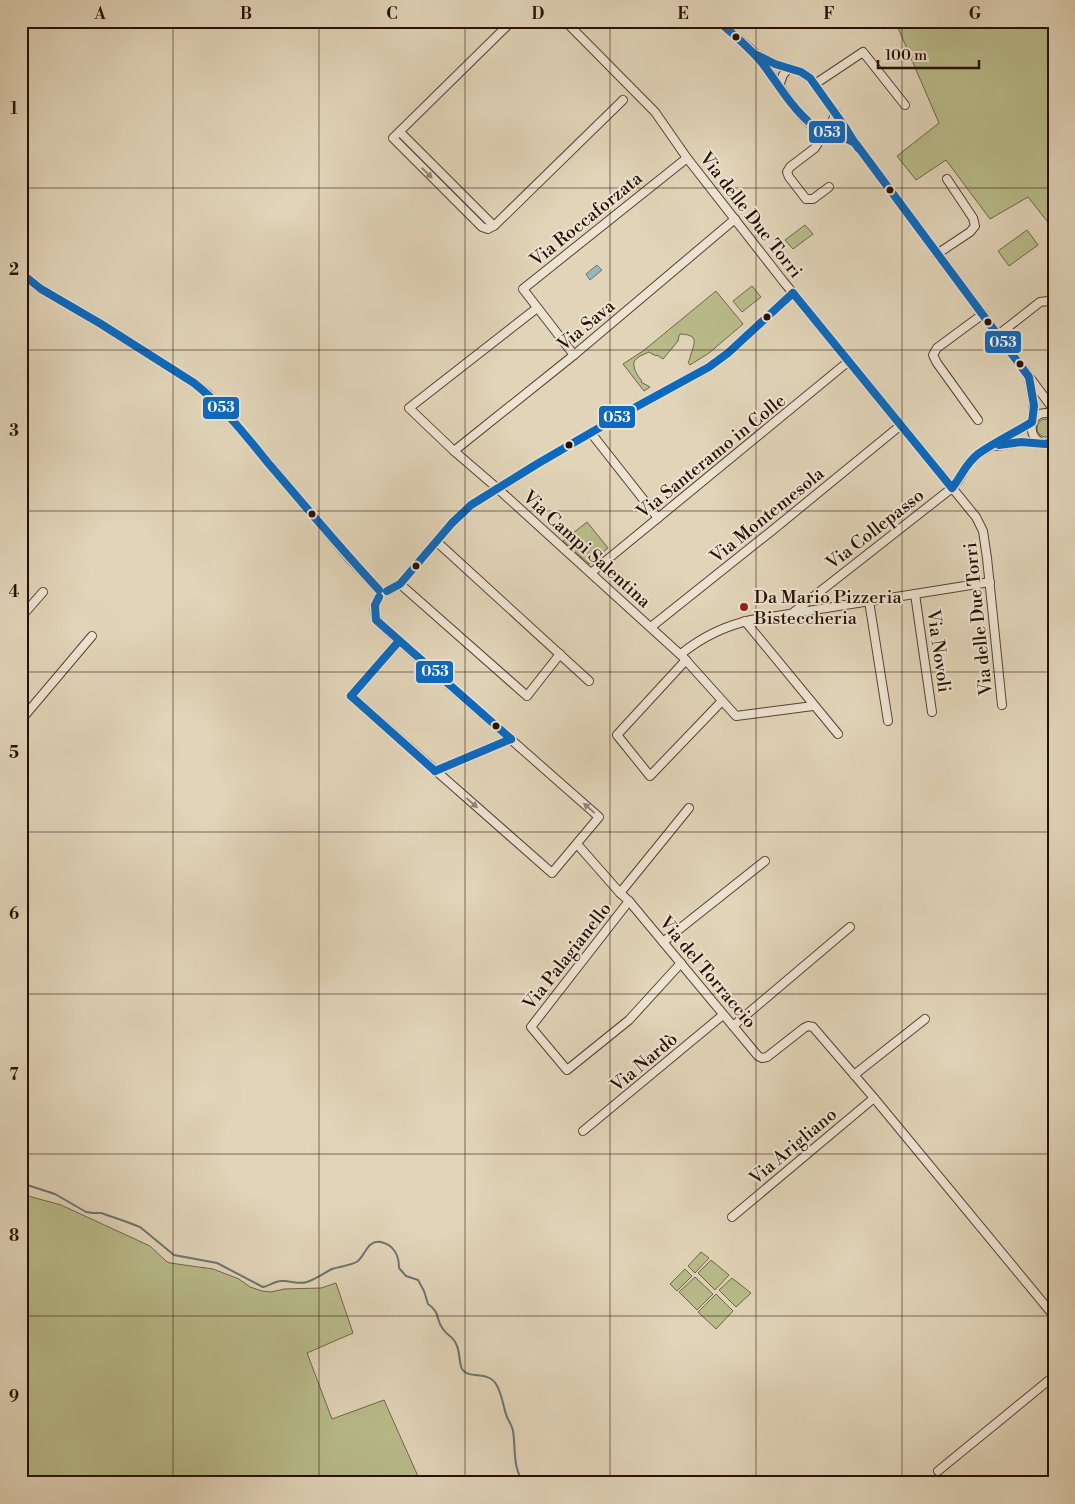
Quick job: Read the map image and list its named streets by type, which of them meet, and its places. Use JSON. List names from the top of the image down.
{
  "streets": {
    "street": [
      "Via delle Due Torri",
      "Via Roccaforzata",
      "Via Sava",
      "Via Santeramo in Colle",
      "Via Montemesola",
      "Via Collepasso",
      "Via Campi Salentina",
      "Via Novoli",
      "Via Palagianello",
      "Via del Torraccio",
      "Via Nardò",
      "Via Arigliano"
    ]
  },
  "crossings": [
    ["Via delle Due Torri", "Via Roccaforzata"],
    ["Via delle Due Torri", "Via Sava"],
    ["Via delle Due Torri", "Via Santeramo in Colle"],
    ["Via delle Due Torri", "Via Montemesola"],
    ["Via delle Due Torri", "Via Collepasso"],
    ["Via Roccaforzata", "Via Campi Salentina"],
    ["Via Sava", "Via Campi Salentina"],
    ["Via Santeramo in Colle", "Via Campi Salentina"],
    ["Via Montemesola", "Via Campi Salentina"],
    ["Via Palagianello", "Via del Torraccio"],
    ["Via del Torraccio", "Via Nardò"],
    ["Via del Torraccio", "Via Arigliano"]
  ],
  "places": ["Da Mario Pizzeria Bisteccheria"],
  "lines": ["transit line 053"],
  "scale_bar": "100 m",
  "grid": {
    "columns": [
      "A",
      "B",
      "C",
      "D",
      "E",
      "F",
      "G"
    ],
    "rows": [
      "1",
      "2",
      "3",
      "4",
      "5",
      "6",
      "7",
      "8",
      "9"
    ]
  }
}
